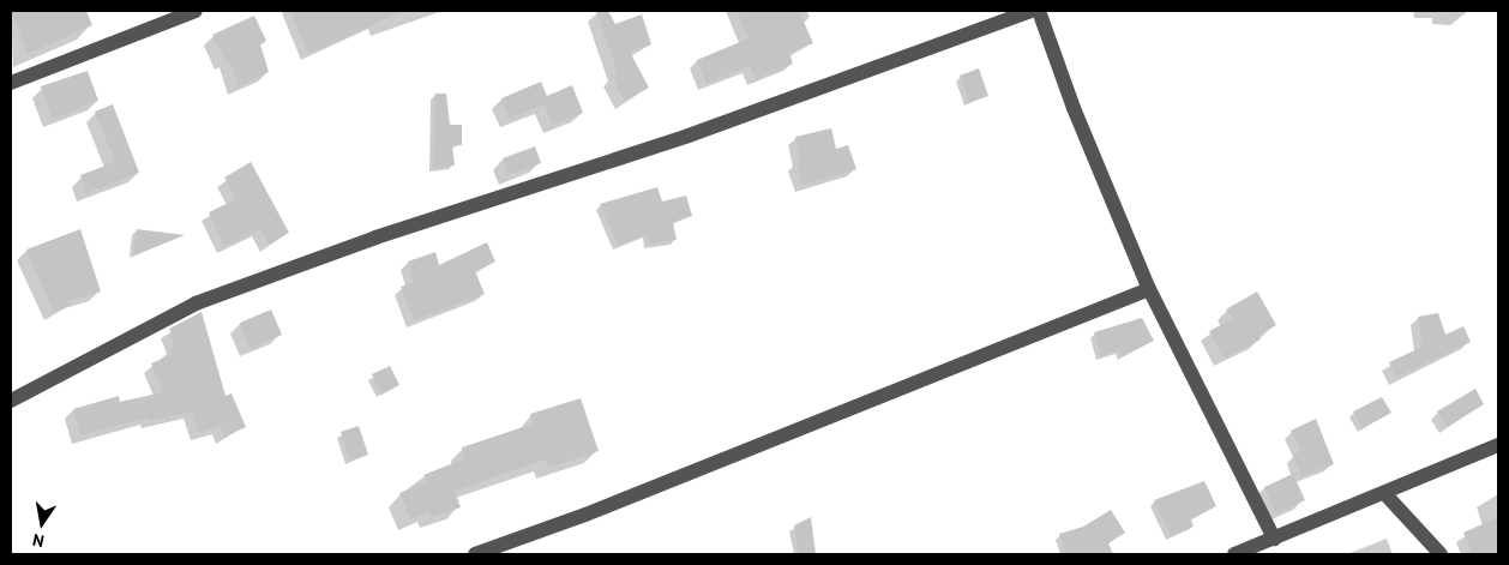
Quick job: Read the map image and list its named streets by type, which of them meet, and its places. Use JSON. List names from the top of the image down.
{
  "north": "bottom"
}
